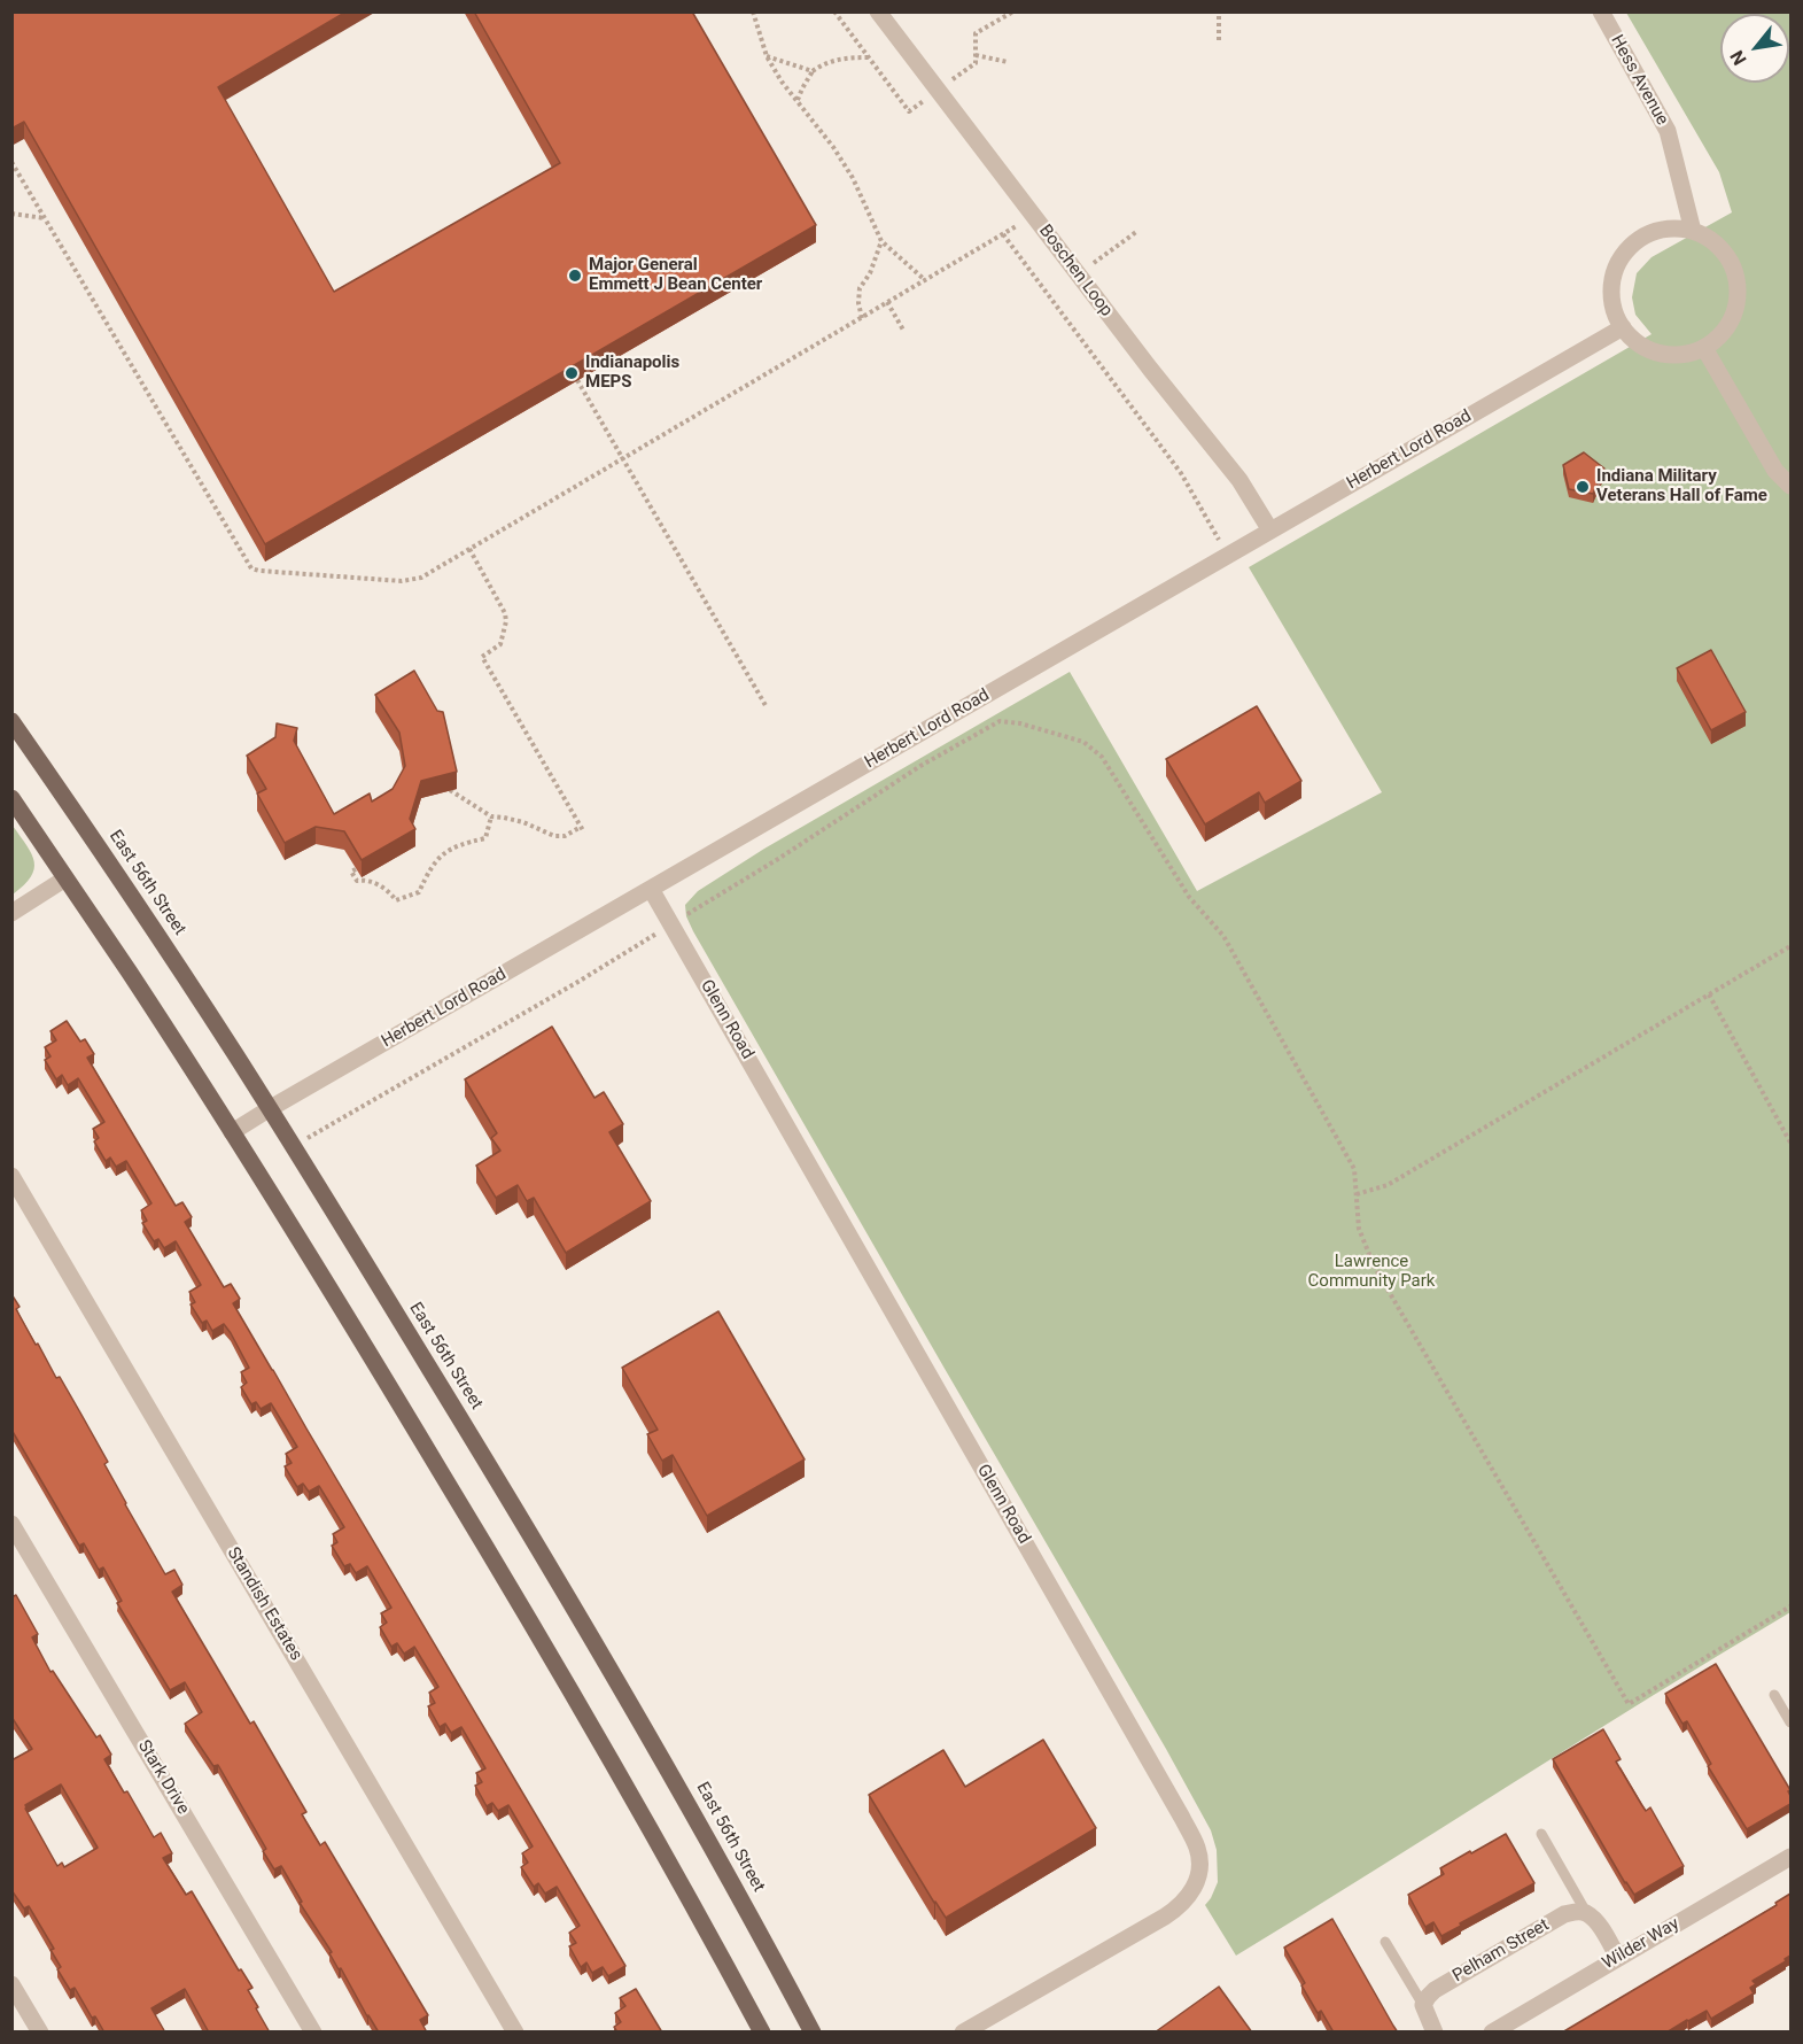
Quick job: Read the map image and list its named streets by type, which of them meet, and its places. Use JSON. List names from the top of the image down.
{
  "streets": {
    "main road": ["East 56th Street"],
    "street": [
      "Hess Avenue",
      "Boschen Loop",
      "Herbert Lord Road",
      "Glenn Road",
      "Standish Estates",
      "Stark Drive",
      "Wilder Way",
      "Pelham Street"
    ]
  },
  "crossings": [
    ["Hess Avenue", "Herbert Lord Road"],
    ["Boschen Loop", "Herbert Lord Road"],
    ["Herbert Lord Road", "East 56th Street"],
    ["Herbert Lord Road", "Glenn Road"]
  ],
  "parks": ["Lawrence Community Park"],
  "places": ["Major General Emmett J Bean Center", "Indianapolis MEPS", "Indiana Military Veterans Hall of Fame"],
  "north": "bottom left"
}
